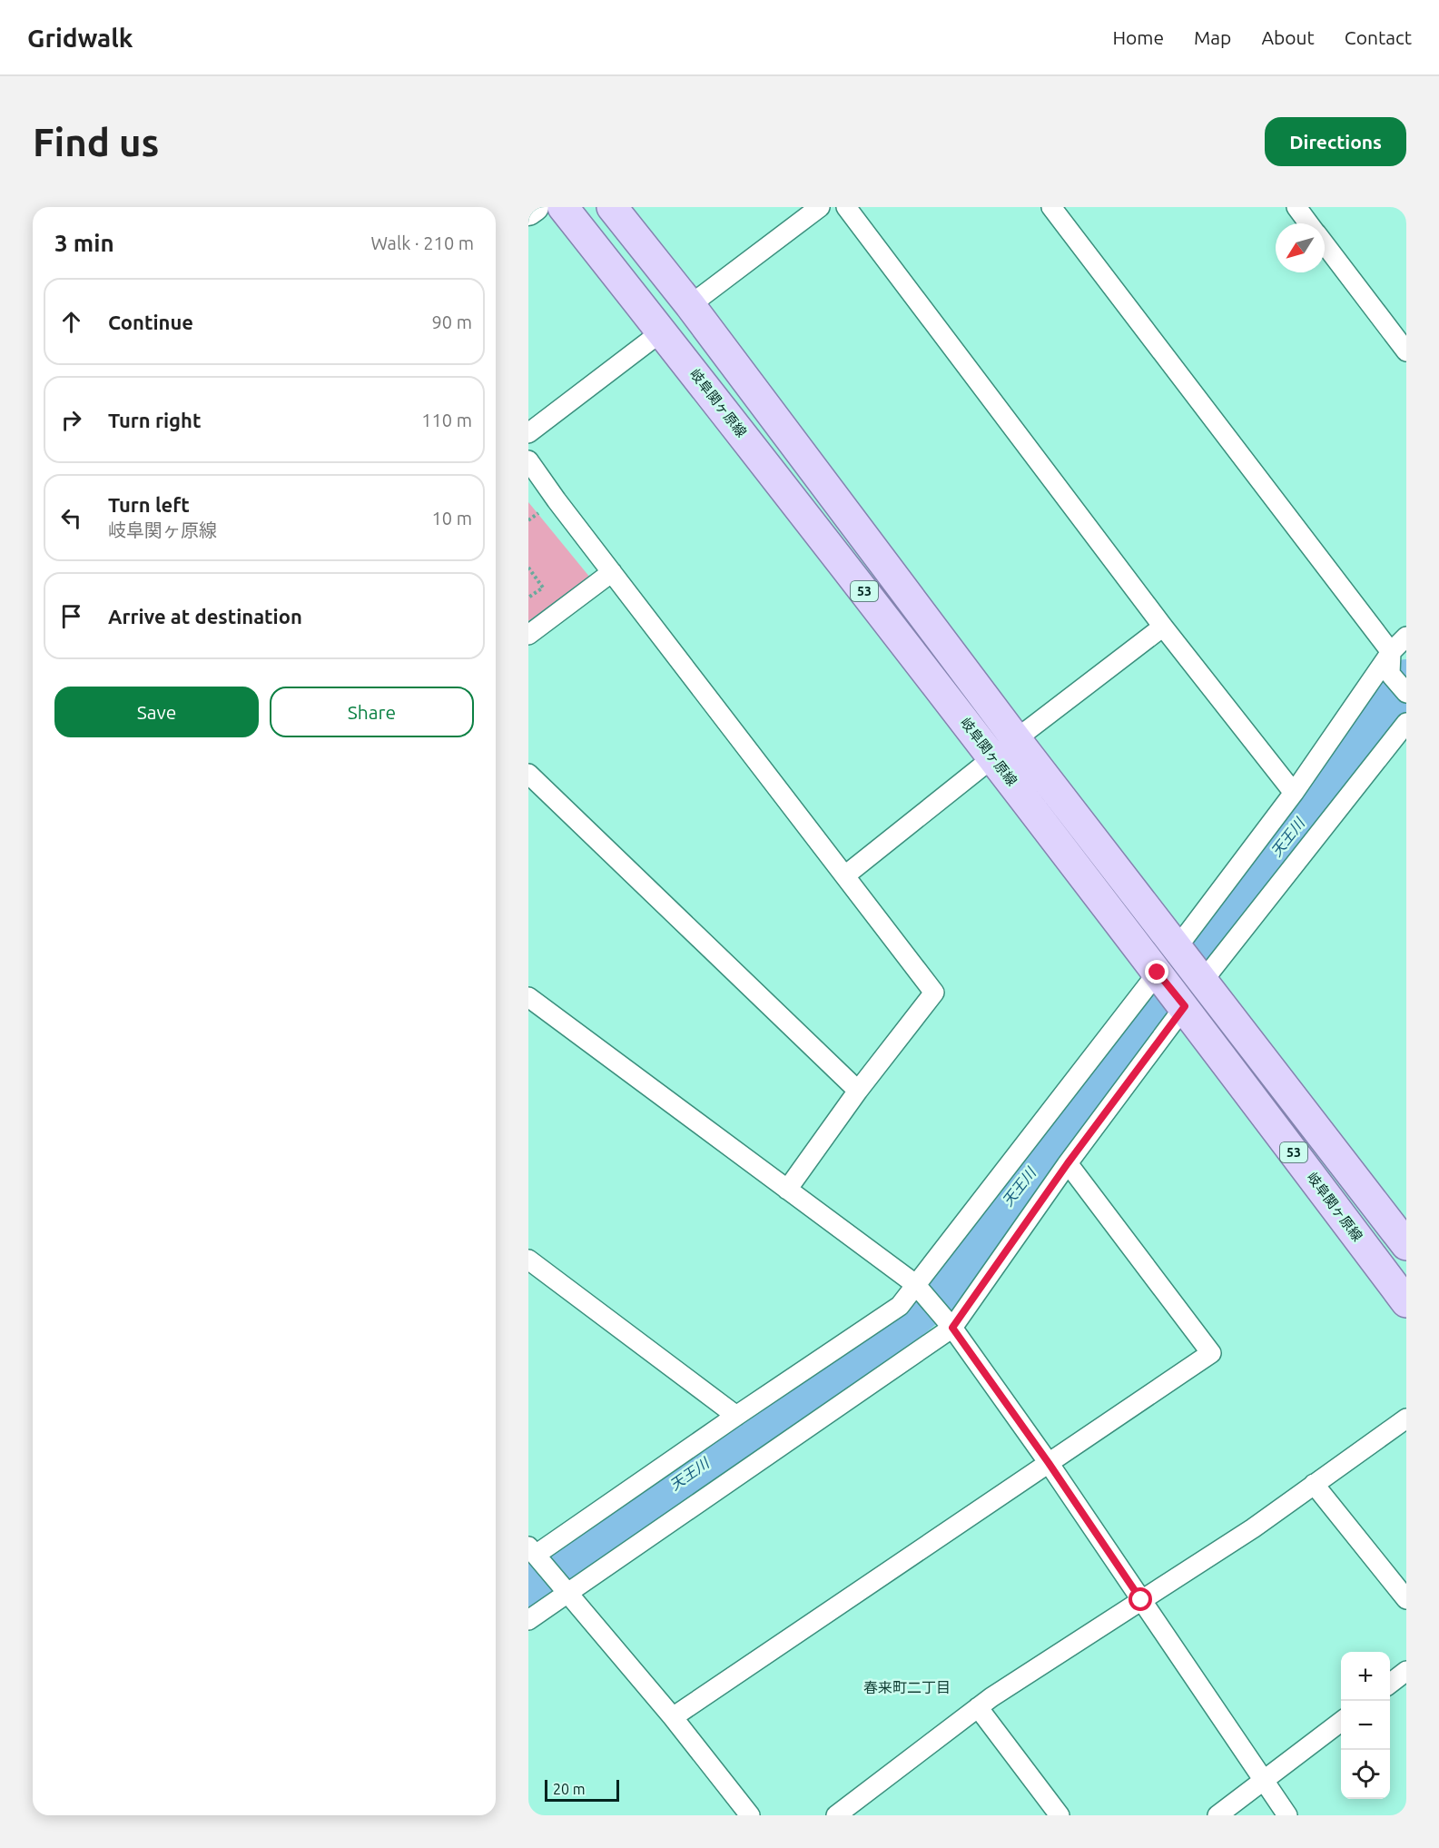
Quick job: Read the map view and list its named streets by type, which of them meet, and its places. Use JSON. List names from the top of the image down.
{
  "streets": {
    "main road": ["岐阜関ヶ原線", "53"]
  },
  "districts": ["春来町二丁目"],
  "water": ["天王川"],
  "scale_bar": "20 m",
  "north": "bottom left",
  "page": {
    "header": "Gridwalk",
    "nav": [
      "Home",
      "Map",
      "About",
      "Contact"
    ],
    "buttons": [
      "Directions",
      ["Save", "Share"]
    ],
    "title": "Find us",
    "heading": ["3 min", "Walk · 210 m"],
    "list": [
      ["Continue", "90 m"],
      ["Turn right", "110 m"],
      ["Turn left", "岐阜関ヶ原線", "10 m"],
      "Arrive at destination"
    ],
    "map_buttons": ["+", "−"],
    "scale": "20 m"
  }
}
